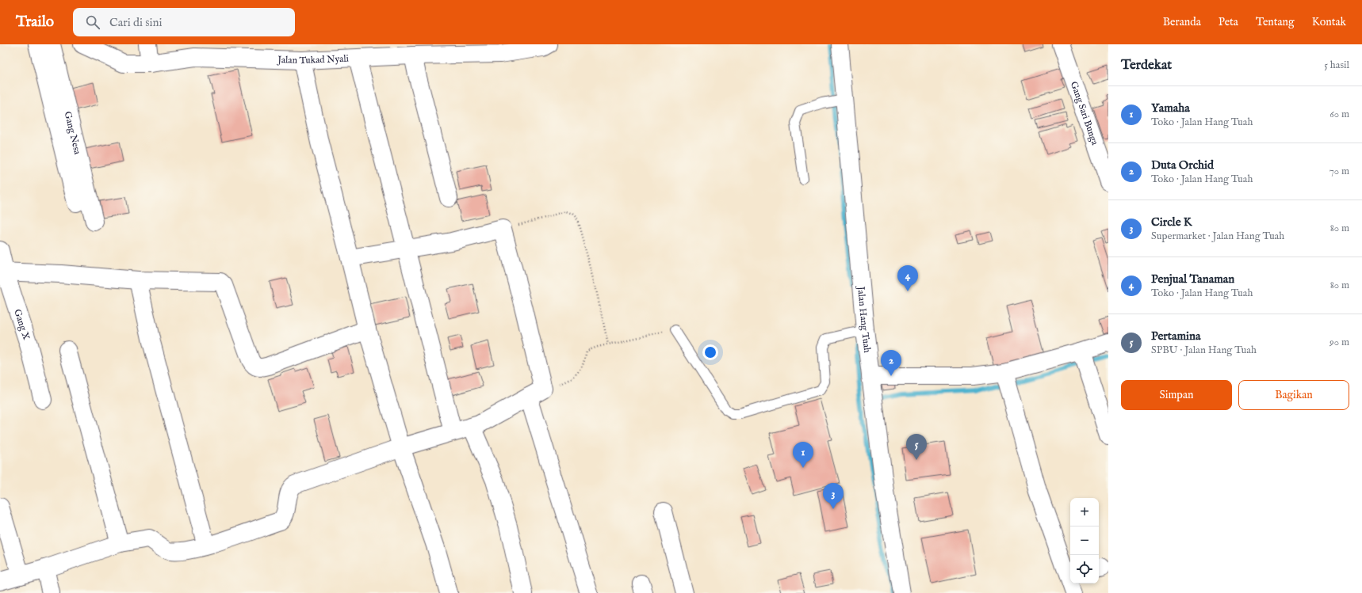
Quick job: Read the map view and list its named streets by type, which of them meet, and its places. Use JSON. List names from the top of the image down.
{
  "streets": {
    "street": [
      "Jalan Tukad Nyali",
      "Gang Sari Bunga",
      "Gang Nesa",
      "Jalan Hang Tuah",
      "Gang X"
    ]
  },
  "page": {
    "header": "Trailo",
    "search": "Cari di sini",
    "nav": [
      "Beranda",
      "Peta",
      "Tentang",
      "Kontak"
    ],
    "heading": ["Terdekat", "5 hasil"],
    "list": [
      {
        "mark": "1",
        "name": "Yamaha",
        "note": "Toko · Jalan Hang Tuah",
        "value": "60 m"
      },
      {
        "mark": "2",
        "name": "Duta Orchid",
        "note": "Toko · Jalan Hang Tuah",
        "value": "70 m"
      },
      {
        "mark": "3",
        "name": "Circle K",
        "note": "Supermarket · Jalan Hang Tuah",
        "value": "80 m"
      },
      {
        "mark": "4",
        "name": "Penjual Tanaman",
        "note": "Toko · Jalan Hang Tuah",
        "value": "80 m"
      },
      {
        "mark": "5",
        "name": "Pertamina",
        "note": "SPBU · Jalan Hang Tuah",
        "value": "90 m"
      }
    ],
    "pins": [
      "4",
      "2",
      "5",
      "1",
      "3"
    ],
    "buttons": ["Simpan", "Bagikan"],
    "map_buttons": ["+", "−"]
  }
}
